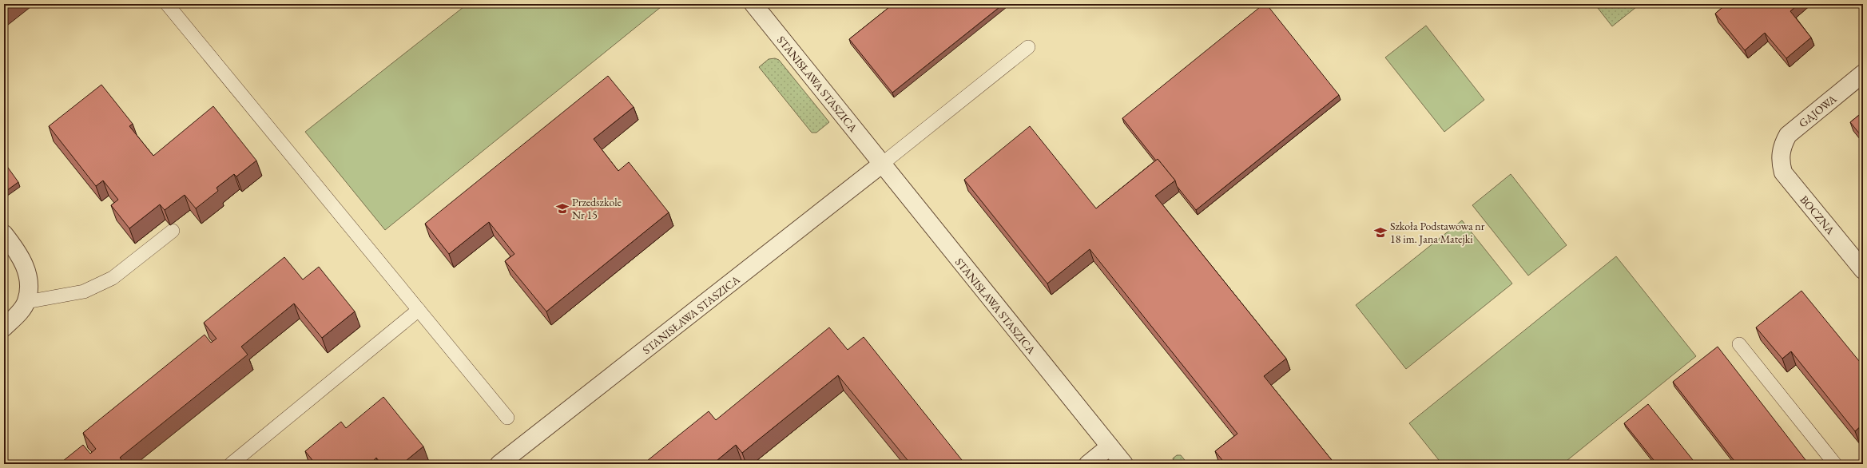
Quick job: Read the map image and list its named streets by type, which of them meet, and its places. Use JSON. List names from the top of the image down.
{
  "streets": {
    "street": ["STANISŁAWA STASZICA", "GAJOWA", "BOCZNA"]
  },
  "crossings": [
    ["GAJOWA", "BOCZNA"]
  ],
  "places": {
    "school or university": ["Przedszkole Nr 15", "Szkoła Podstawowa nr 18 im. Jana Matejki"]
  }
}
